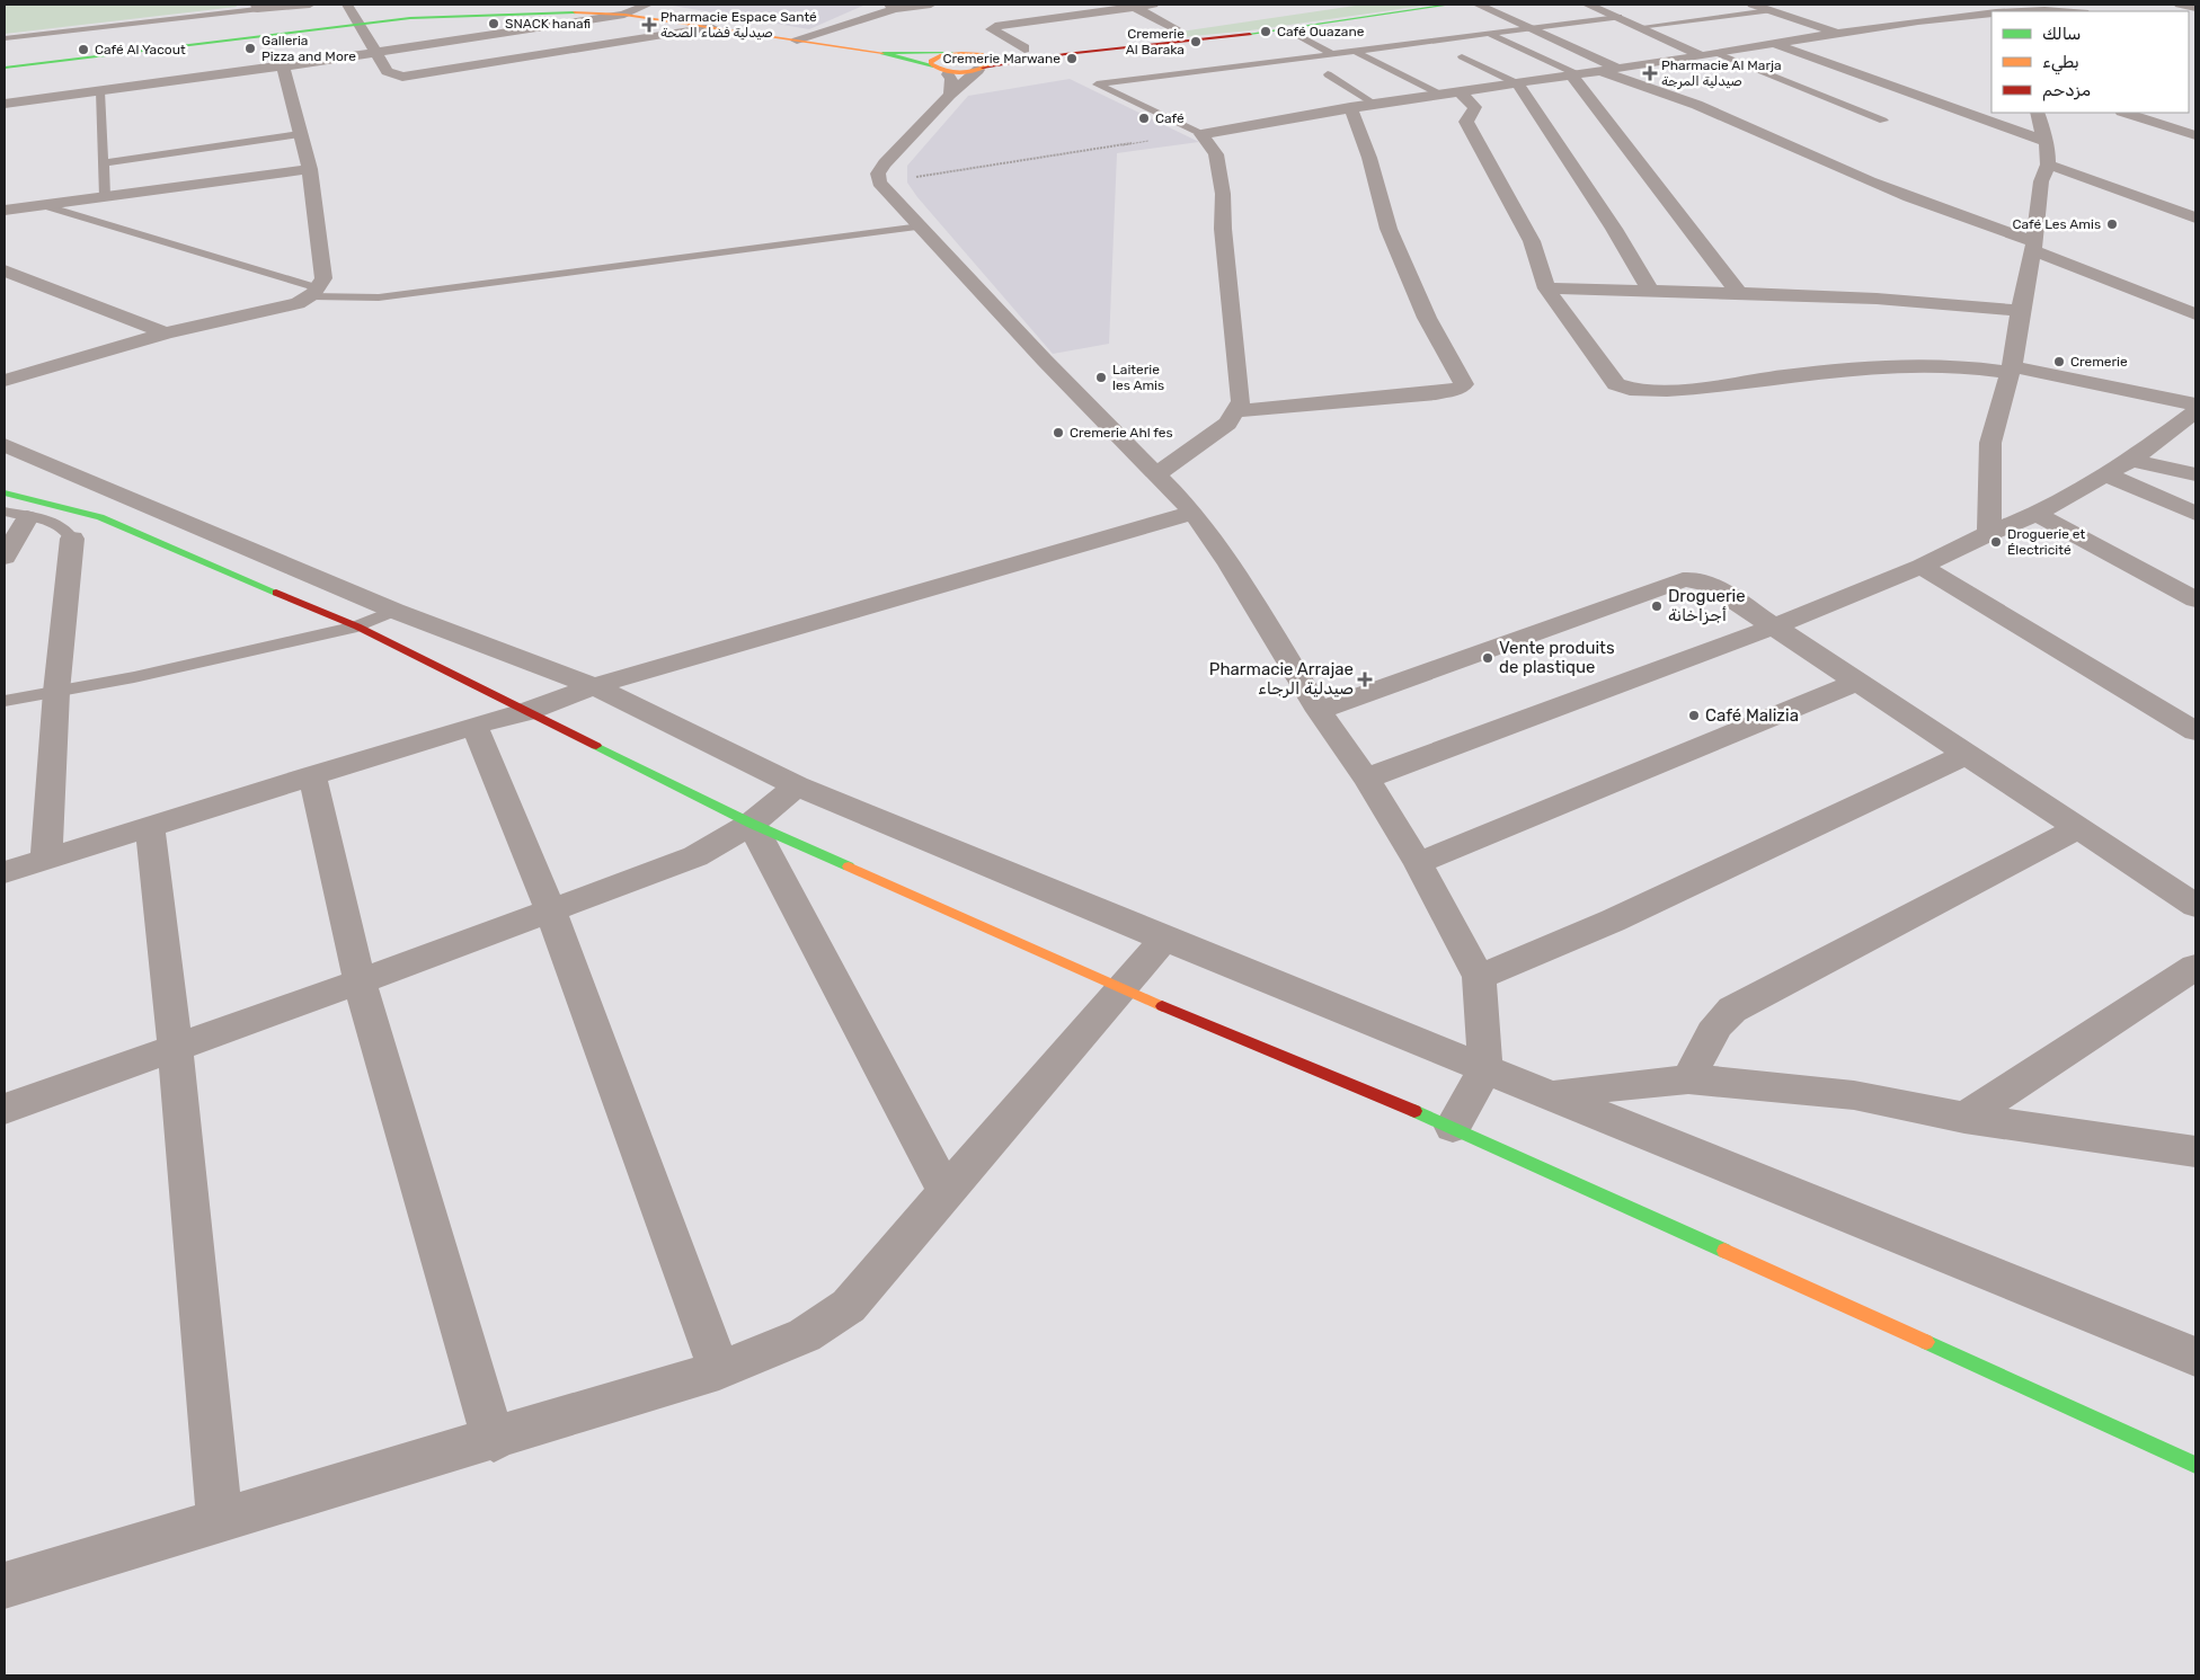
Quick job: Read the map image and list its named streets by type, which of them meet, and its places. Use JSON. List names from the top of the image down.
{
  "places": {
    "other": [
      "SNACK hanafi",
      "Café Ouazane",
      "Cremerie Al Baraka",
      "Galleria Pizza and More",
      "Café Al Yacout",
      "Cremerie Marwane",
      "Café",
      "Café Les Amis",
      "Cremerie",
      "Laiterie les Amis",
      "Cremerie Ahl fes",
      "Droguerie et Électricité",
      "Droguerie أجزاخانة",
      "Vente produits de plastique",
      "Café Malizia"
    ],
    "health": ["Pharmacie Espace Santé صيدلية فضاء الصحة", "Pharmacie Al Marja صيدلية المرجة", "Pharmacie Arrajae صيدلية الرجاء"]
  },
  "legend": ["سالك", "بطيء", "مزدحم"]
}
